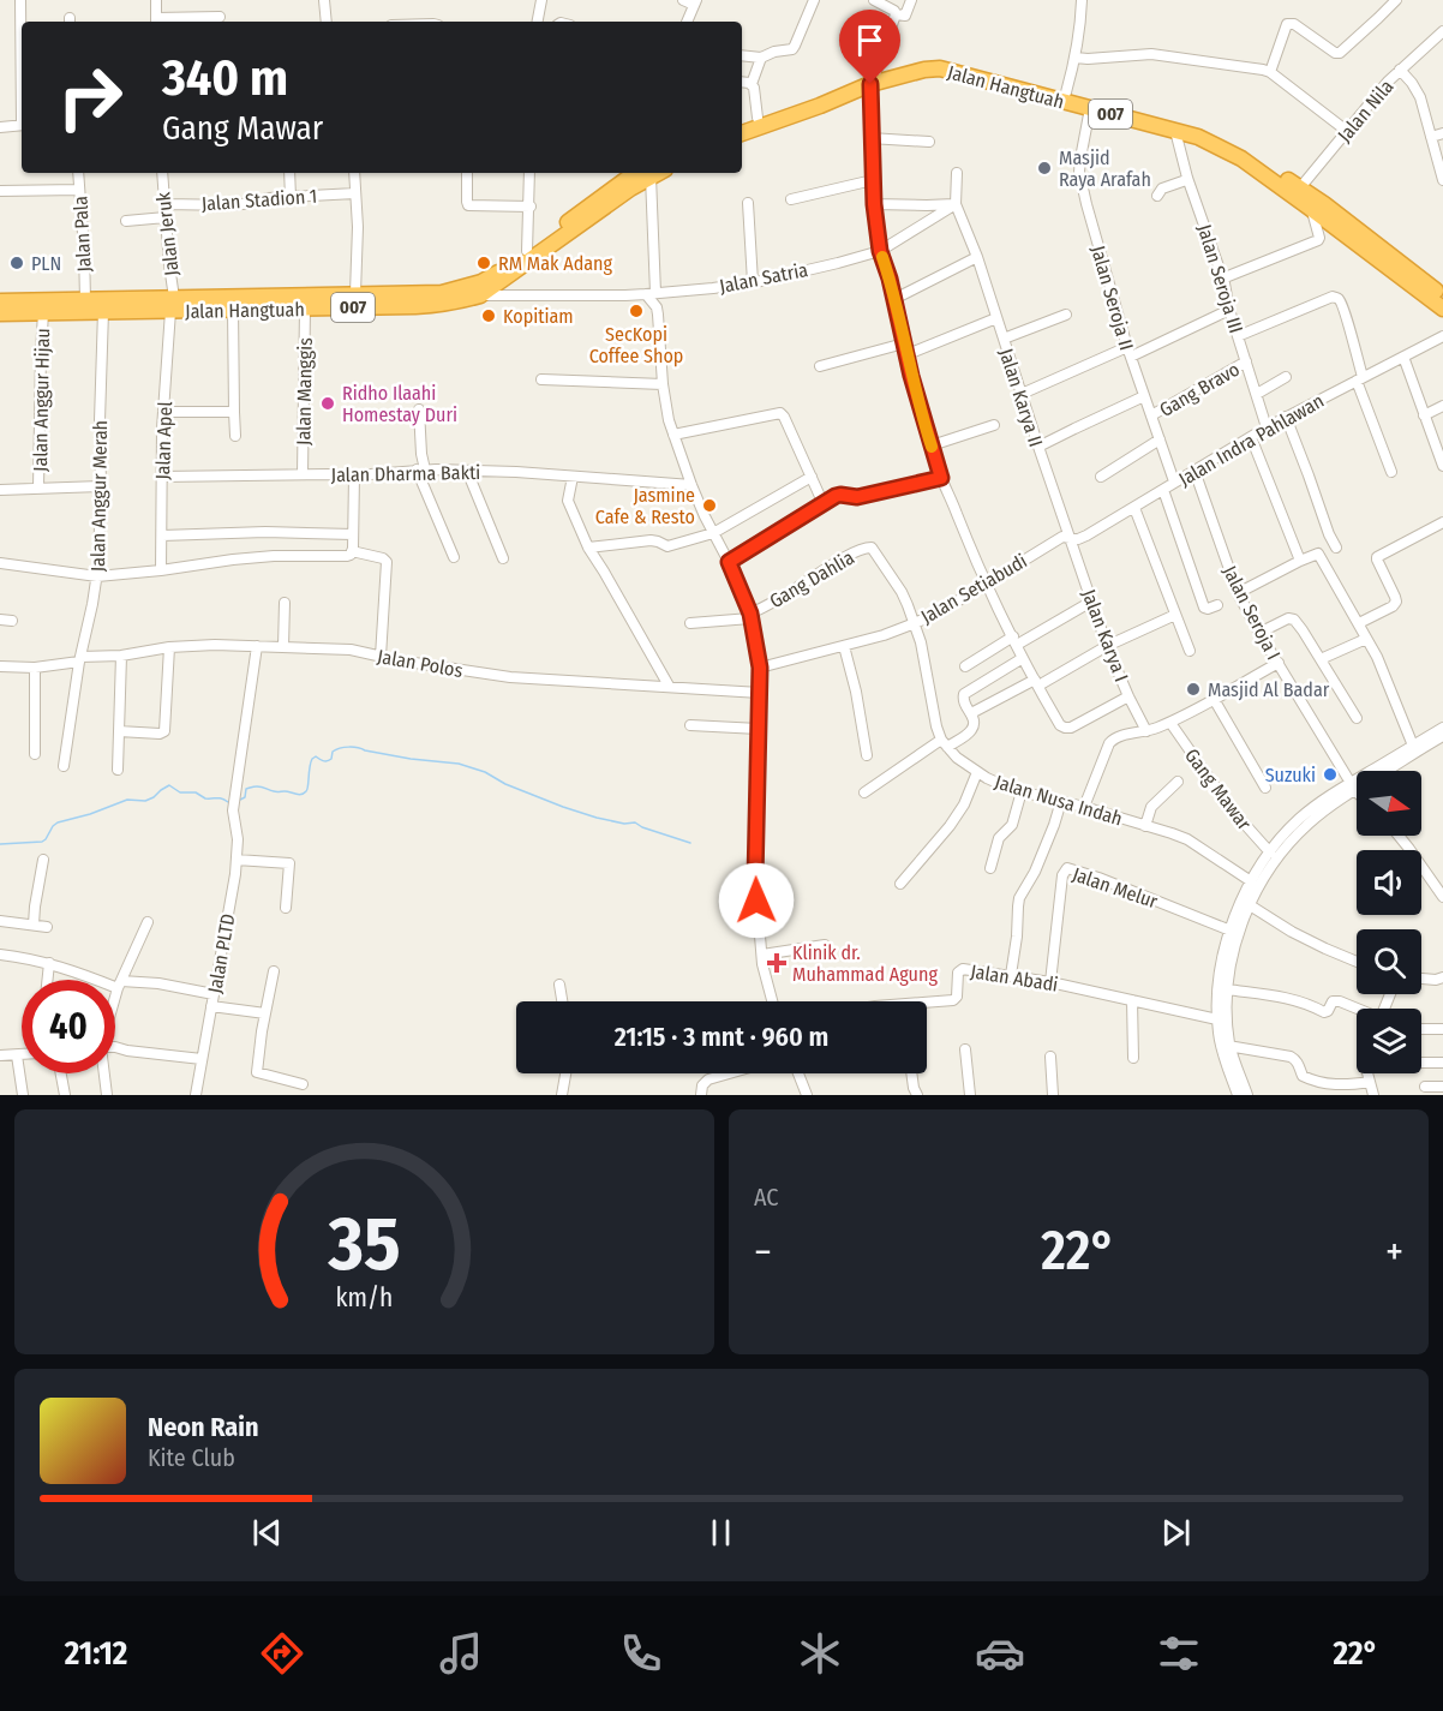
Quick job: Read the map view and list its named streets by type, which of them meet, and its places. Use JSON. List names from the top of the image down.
{
  "streets": {
    "highway": ["Jalan Hangtuah", "007"],
    "street": [
      "Jalan Nila",
      "Jalan Stadion 1",
      "Jalan Pala",
      "Jalan Jeruk",
      "Jalan Satria",
      "Jalan Seroja III",
      "Jalan Seroja II",
      "Gang Bravo",
      "Jalan Manggis",
      "Jalan Karya II",
      "Jalan Anggur Hijau",
      "Jalan Indra Pahlawan",
      "Jalan Apel",
      "Jalan Dharma Bakti",
      "Jalan Anggur Merah",
      "Gang Dahlia",
      "Jalan Setiabudi",
      "Jalan Seroja I",
      "Jalan Karya I",
      "Jalan Polos",
      "Gang Mawar",
      "Jalan Nusa Indah",
      "Jalan Melur",
      "Jalan PLTD",
      "Jalan Abadi"
    ]
  },
  "crossings": [
    ["Jalan Hangtuah", "Jalan Nila"],
    ["Jalan Hangtuah", "Jalan Pala"],
    ["Jalan Hangtuah", "Jalan Jeruk"],
    ["Jalan Hangtuah", "Jalan Satria"],
    ["Jalan Hangtuah", "Jalan Seroja III"],
    ["Jalan Hangtuah", "Jalan Seroja II"],
    ["Jalan Hangtuah", "Jalan Manggis"],
    ["Jalan Hangtuah", "Jalan Anggur Hijau"],
    ["Jalan Hangtuah", "Jalan Apel"],
    ["Jalan Hangtuah", "Jalan Anggur Merah"],
    ["Jalan Stadion 1", "Jalan Jeruk"],
    ["Jalan Jeruk", "Jalan Apel"],
    ["Jalan Satria", "Jalan Karya II"],
    ["Jalan Seroja III", "Gang Bravo"],
    ["Jalan Seroja III", "Jalan Indra Pahlawan"],
    ["Jalan Seroja II", "Gang Bravo"],
    ["Jalan Seroja II", "Jalan Indra Pahlawan"],
    ["Jalan Manggis", "Jalan Dharma Bakti"],
    ["Jalan Karya II", "Jalan Indra Pahlawan"],
    ["Jalan Karya II", "Jalan Setiabudi"],
    ["Jalan Karya II", "Jalan Karya I"],
    ["Jalan Indra Pahlawan", "Jalan Setiabudi"],
    ["Jalan Indra Pahlawan", "Jalan Seroja I"],
    ["Jalan Indra Pahlawan", "Jalan Karya I"],
    ["Jalan Apel", "Jalan Dharma Bakti"],
    ["Jalan Anggur Merah", "Jalan Polos"],
    ["Gang Dahlia", "Jalan Setiabudi"],
    ["Jalan Setiabudi", "Jalan Karya I"],
    ["Jalan Polos", "Jalan PLTD"],
    ["Jalan Melur", "Jalan Abadi"]
  ],
  "places": {
    "other": [
      "Masjid Raya Arafah",
      "PLN",
      "RM Mak Adang",
      "SecKopi Coffee Shop",
      "Kopitiam",
      "Ridho Ilaahi Homestay Duri",
      "Jasmine Cafe & Resto",
      "Masjid Al Badar",
      "Suzuki"
    ],
    "health": ["Klinik dr. Muhammad Agung"]
  },
  "north": "right",
  "page": {
    "turn": ["340 m", "Gang Mawar"],
    "limit": "40",
    "trip": "21:15 · 3 mnt · 960 m",
    "tile": "AC",
    "heat": ["−", "22°", "+"],
    "song": ["Neon Rain", "Kite Club"],
    "tabs": ["21:12", "22°"],
    "gauge": ["35", "km/h"]
  }
}
